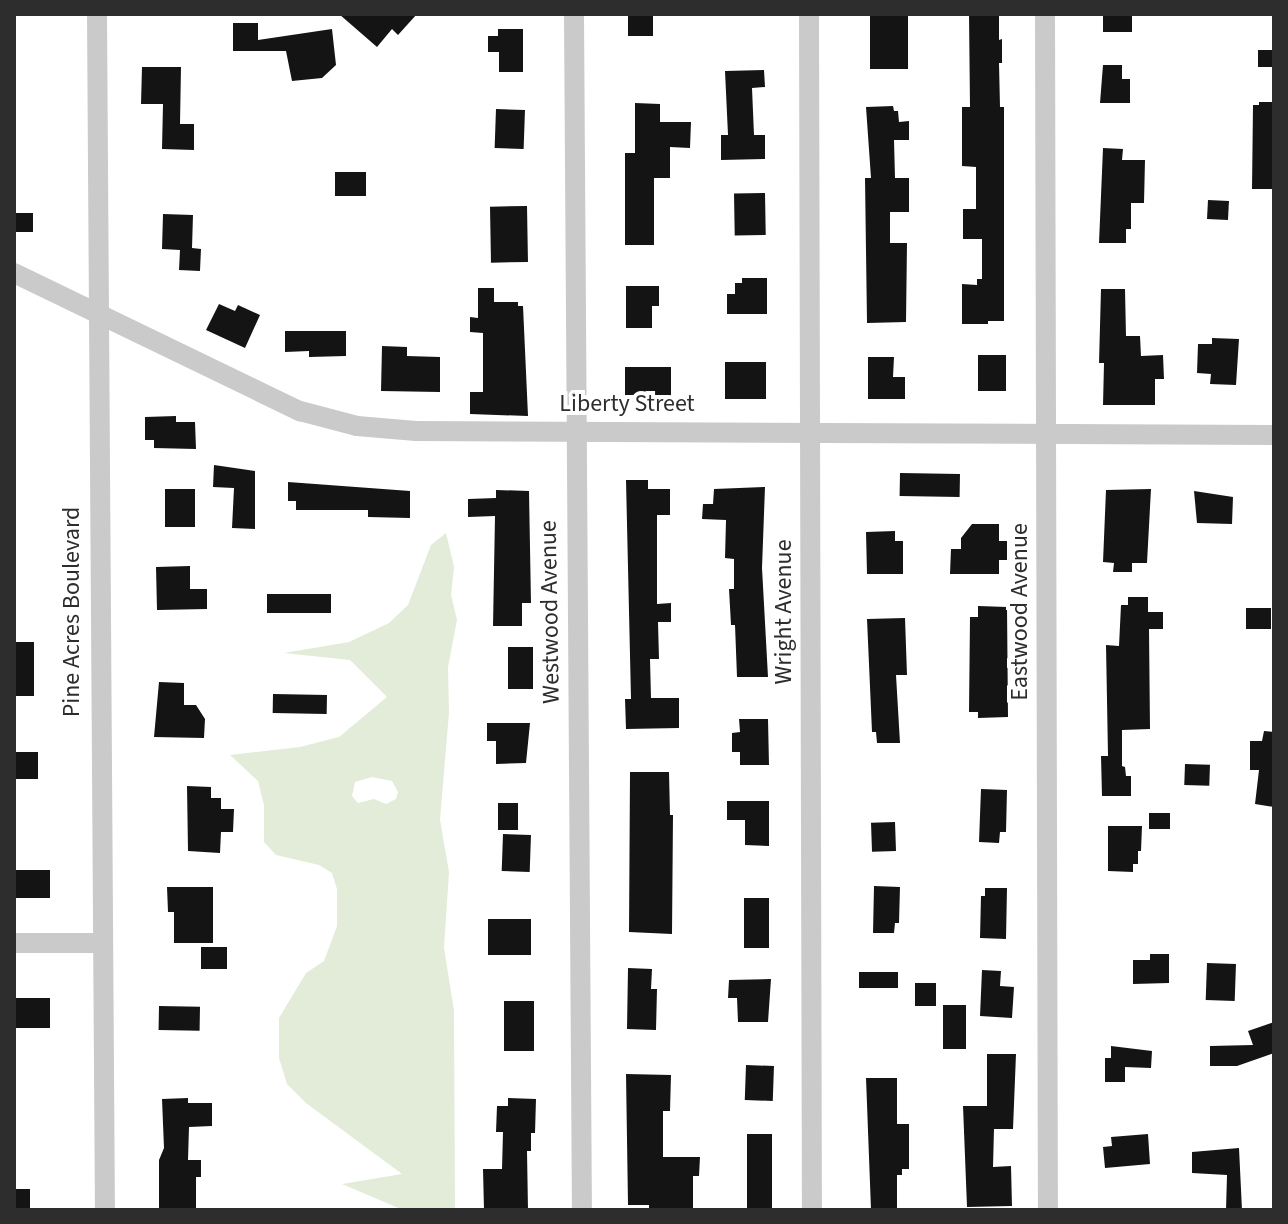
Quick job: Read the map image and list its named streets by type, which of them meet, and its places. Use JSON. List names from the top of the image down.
{
  "streets": {
    "street": [
      "Liberty Street",
      "Pine Acres Boulevard",
      "Westwood Avenue",
      "Wright Avenue",
      "Eastwood Avenue"
    ]
  },
  "crossings": [
    ["Liberty Street", "Pine Acres Boulevard"],
    ["Liberty Street", "Westwood Avenue"],
    ["Liberty Street", "Wright Avenue"],
    ["Liberty Street", "Eastwood Avenue"]
  ]
}
